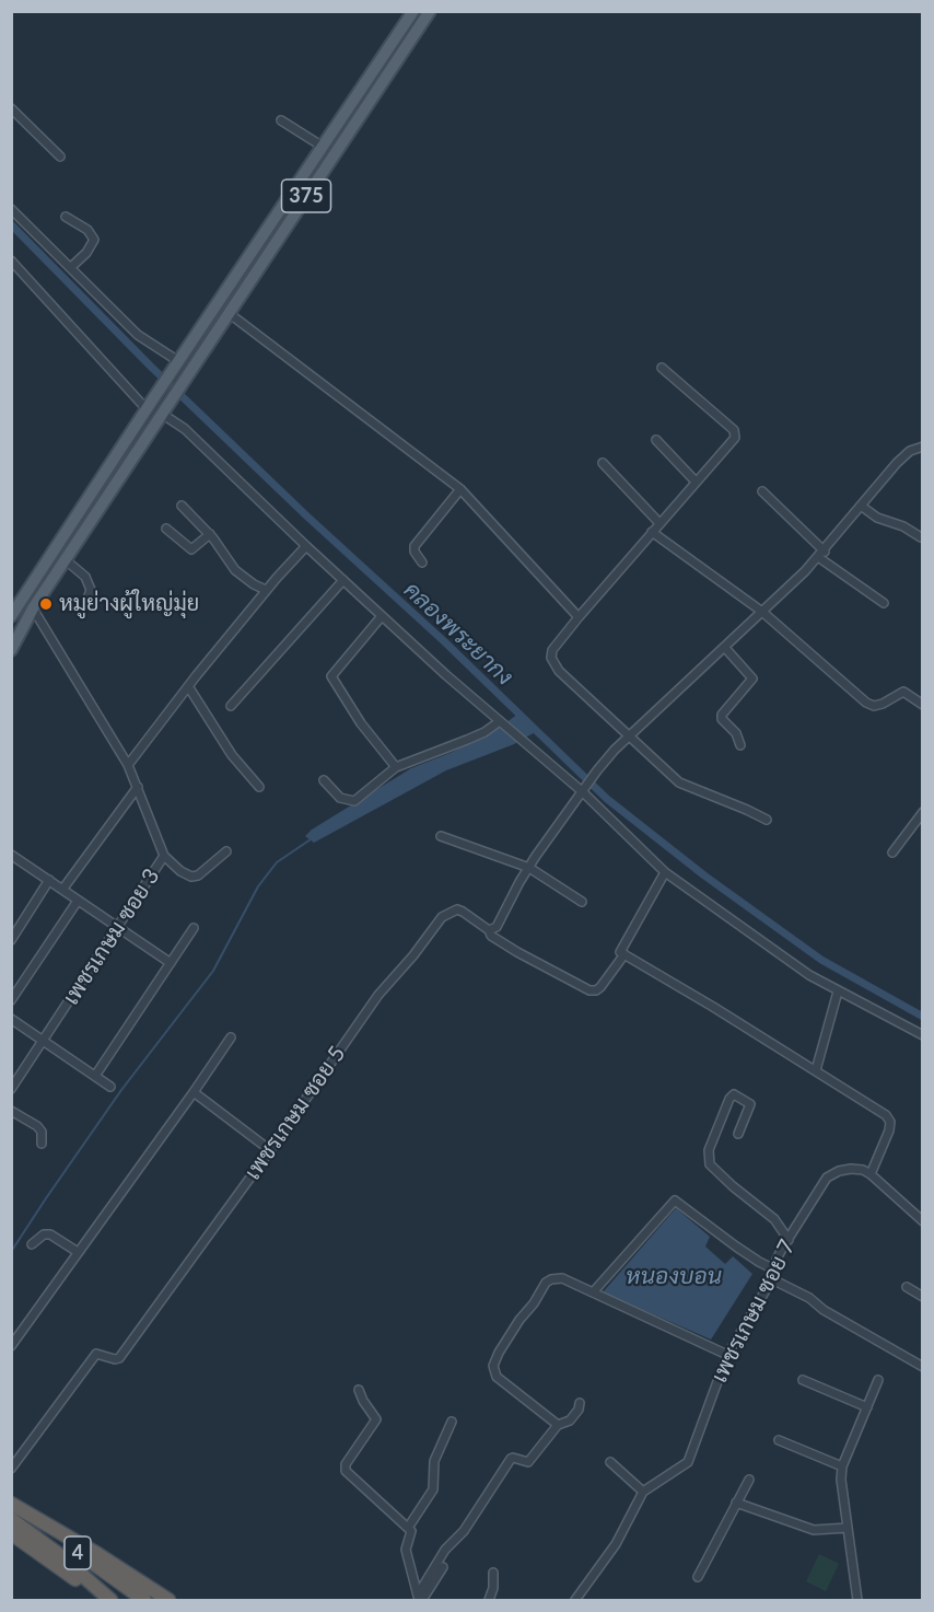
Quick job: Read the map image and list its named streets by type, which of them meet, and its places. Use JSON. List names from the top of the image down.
{
  "streets": {
    "highway": ["4"],
    "main road": ["375"],
    "street": ["เพชรเกษม ซอย 3", "เพชรเกษม ซอย 5", "เพชรเกษม ซอย 7"]
  },
  "crossings": [
    ["375", "เพชรเกษม ซอย 3"]
  ],
  "water": ["คลองพระยากง", "หนองบอน"],
  "places": ["หมูย่างผู้ใหญ่มุ่ย"]
}
